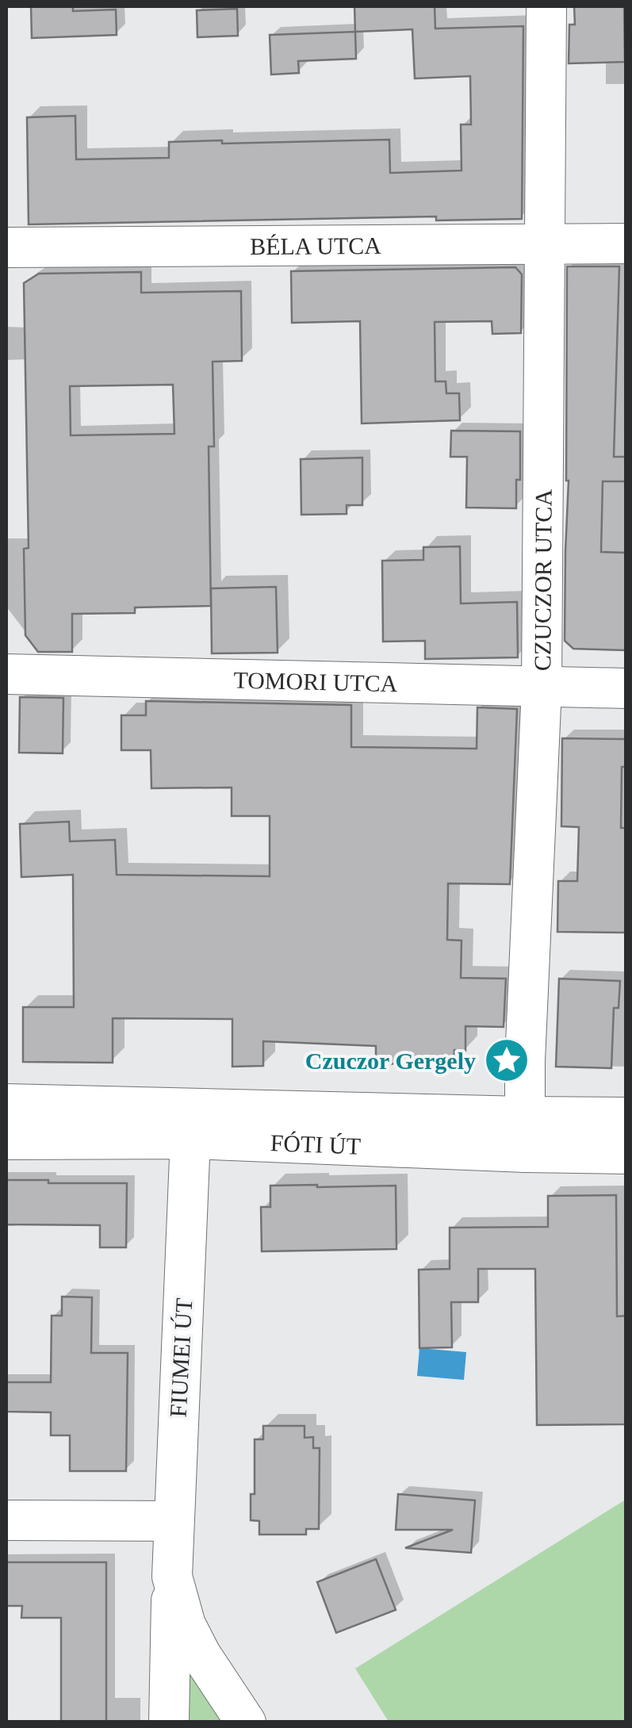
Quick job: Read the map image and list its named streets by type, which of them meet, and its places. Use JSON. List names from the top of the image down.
{
  "streets": {
    "street": [
      "BÉLA UTCA",
      "CZUCZOR UTCA",
      "TOMORI UTCA",
      "FÓTI ÚT",
      "FIUMEI ÚT"
    ]
  },
  "crossings": [
    ["BÉLA UTCA", "CZUCZOR UTCA"],
    ["CZUCZOR UTCA", "TOMORI UTCA"],
    ["CZUCZOR UTCA", "FÓTI ÚT"],
    ["FÓTI ÚT", "FIUMEI ÚT"]
  ],
  "places": {
    "place": ["Czuczor Gergely"]
  }
}
